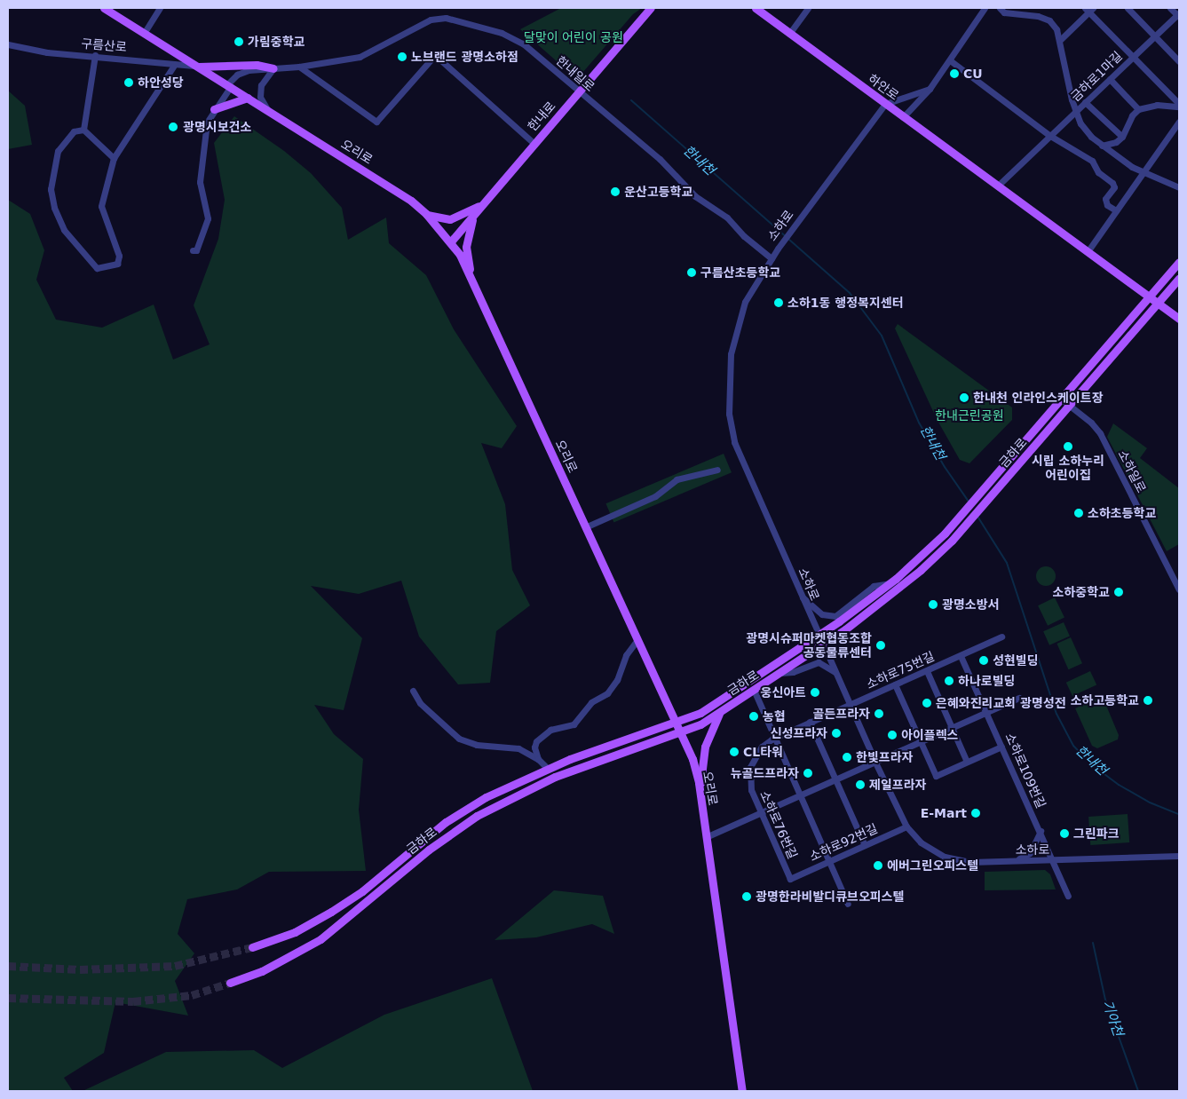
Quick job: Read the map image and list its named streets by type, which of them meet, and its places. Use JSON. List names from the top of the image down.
{
  "streets": {
    "main road": [
      "하안로",
      "한내로",
      "오리로",
      "금하로"
    ],
    "street": [
      "구름산로",
      "한내일로",
      "금하로1마길",
      "소하로",
      "소하일로",
      "소하로75번길",
      "소하로109번길",
      "소하로76번길",
      "소하로92번길"
    ]
  },
  "crossings": [
    ["구름산로", "오리로"],
    ["한내일로", "한내로"],
    ["한내일로", "오리로"],
    ["한내일로", "소하로"],
    ["하안로", "소하로"],
    ["하안로", "금하로"],
    ["한내로", "오리로"],
    ["오리로", "금하로"],
    ["소하로", "금하로"],
    ["소하로", "소하로75번길"],
    ["소하로", "소하로109번길"],
    ["소하로", "소하로76번길"],
    ["소하로", "소하로92번길"],
    ["금하로", "소하일로"],
    ["소하로75번길", "소하로109번길"],
    ["소하로75번길", "소하로76번길"],
    ["소하로76번길", "소하로92번길"]
  ],
  "water": ["한내천", "기아천"],
  "parks": ["달맞이 어린이 공원", "한내근린공원"],
  "places": [
    "가림중학교",
    "노브랜드 광명소하점",
    "CU",
    "하안성당",
    "광명시보건소",
    "운산고등학교",
    "구름산초등학교",
    "소하1동 행정복지센터",
    "한내천 인라인스케이트장",
    "시립 소하누리 어린이집",
    "소하초등학교",
    "소하중학교",
    "광명소방서",
    "광명시슈퍼마켓협동조합 공동물류센터",
    "성현빌딩",
    "하나로빌딩",
    "웅신아트",
    "소하고등학교",
    "은혜와진리교회 광명성전",
    "골든프라자",
    "농협",
    "신성프라자",
    "아이플렉스",
    "CL타워",
    "한빛프라자",
    "뉴골드프라자",
    "제일프라자",
    "E-Mart",
    "그린파크",
    "에버그린오피스텔",
    "광명한라비발디큐브오피스텔"
  ]
}
